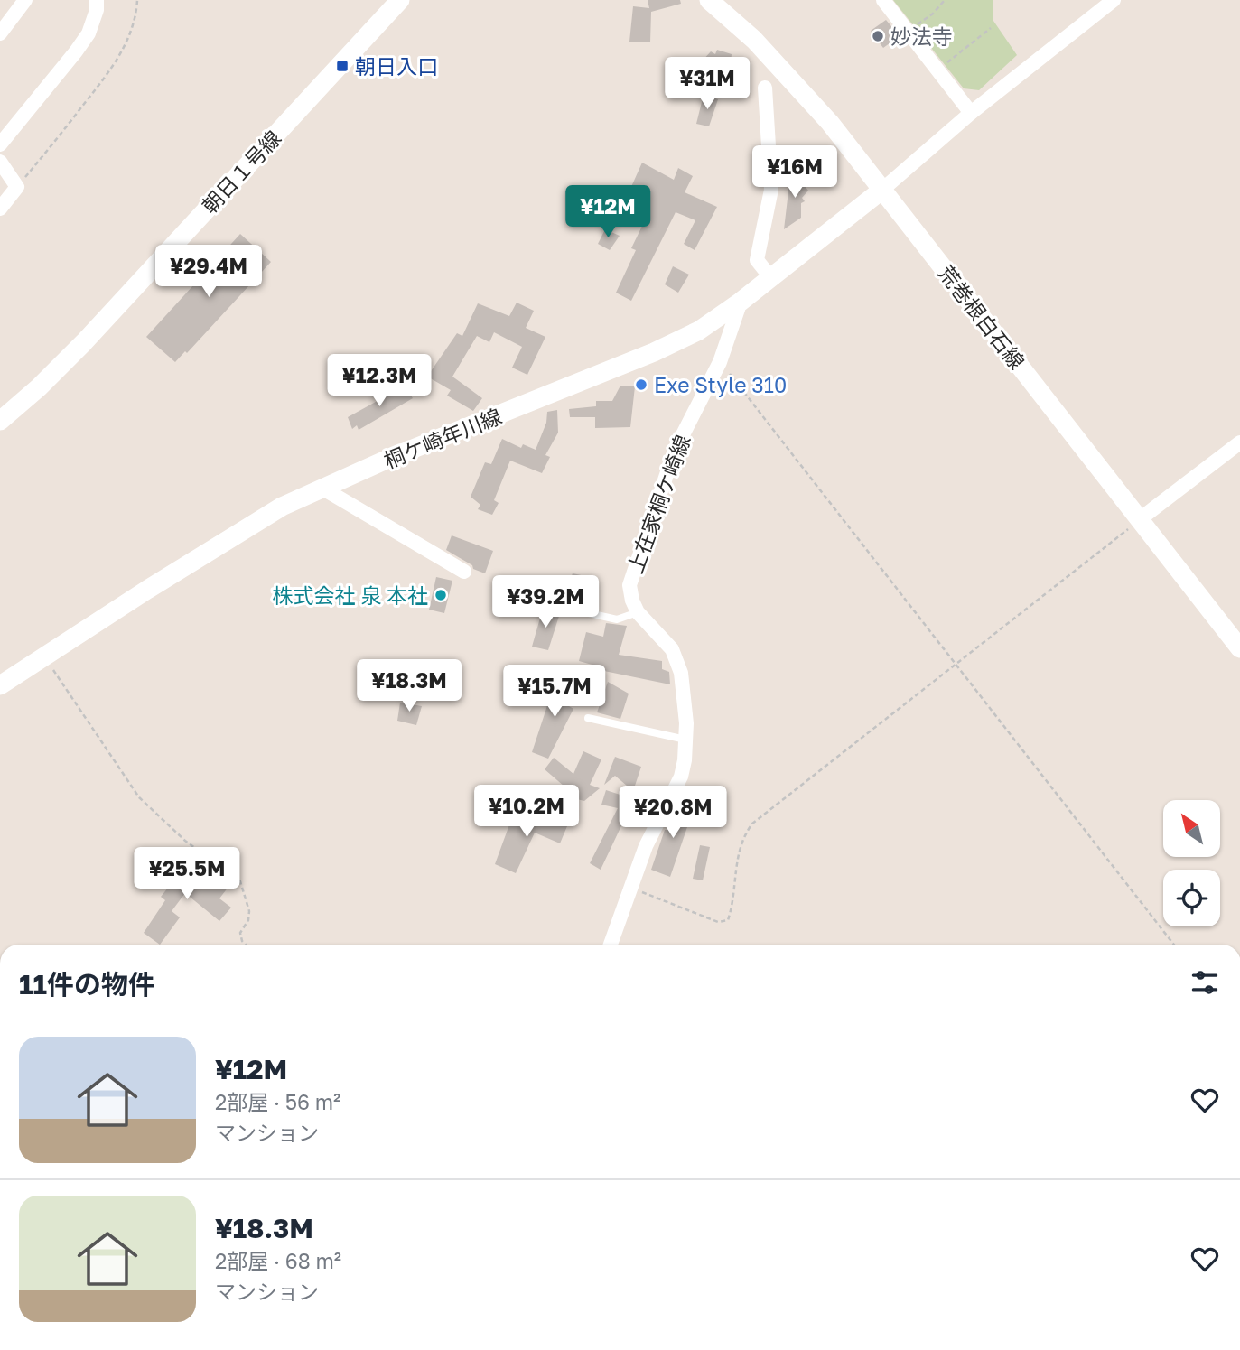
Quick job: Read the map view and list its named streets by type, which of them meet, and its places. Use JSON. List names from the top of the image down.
{
  "streets": {
    "street": [
      "朝日１号線",
      "荒巻根白石線",
      "桐ケ崎年川線",
      "上在家桐ケ崎線"
    ]
  },
  "crossings": [
    ["荒巻根白石線", "桐ケ崎年川線"],
    ["桐ケ崎年川線", "上在家桐ケ崎線"]
  ],
  "places": {
    "other": ["妙法寺", "Exe Style 310", "株式会社 泉 本社"],
    "transit": ["朝日入口"]
  },
  "north": "top left",
  "page": {
    "price": [
      "¥31M",
      "¥16M",
      "¥12M",
      "¥29.4M",
      "¥12.3M",
      "¥39.2M",
      "¥18.3M",
      "¥15.7M",
      "¥10.2M",
      "¥20.8M",
      "¥25.5M"
    ],
    "heading": "11件の物件",
    "list": [
      {
        "name": "¥12M",
        "note": "2部屋 · 56 m² · マンション"
      },
      {
        "name": "¥18.3M",
        "note": "2部屋 · 68 m² · マンション"
      }
    ]
  }
}
